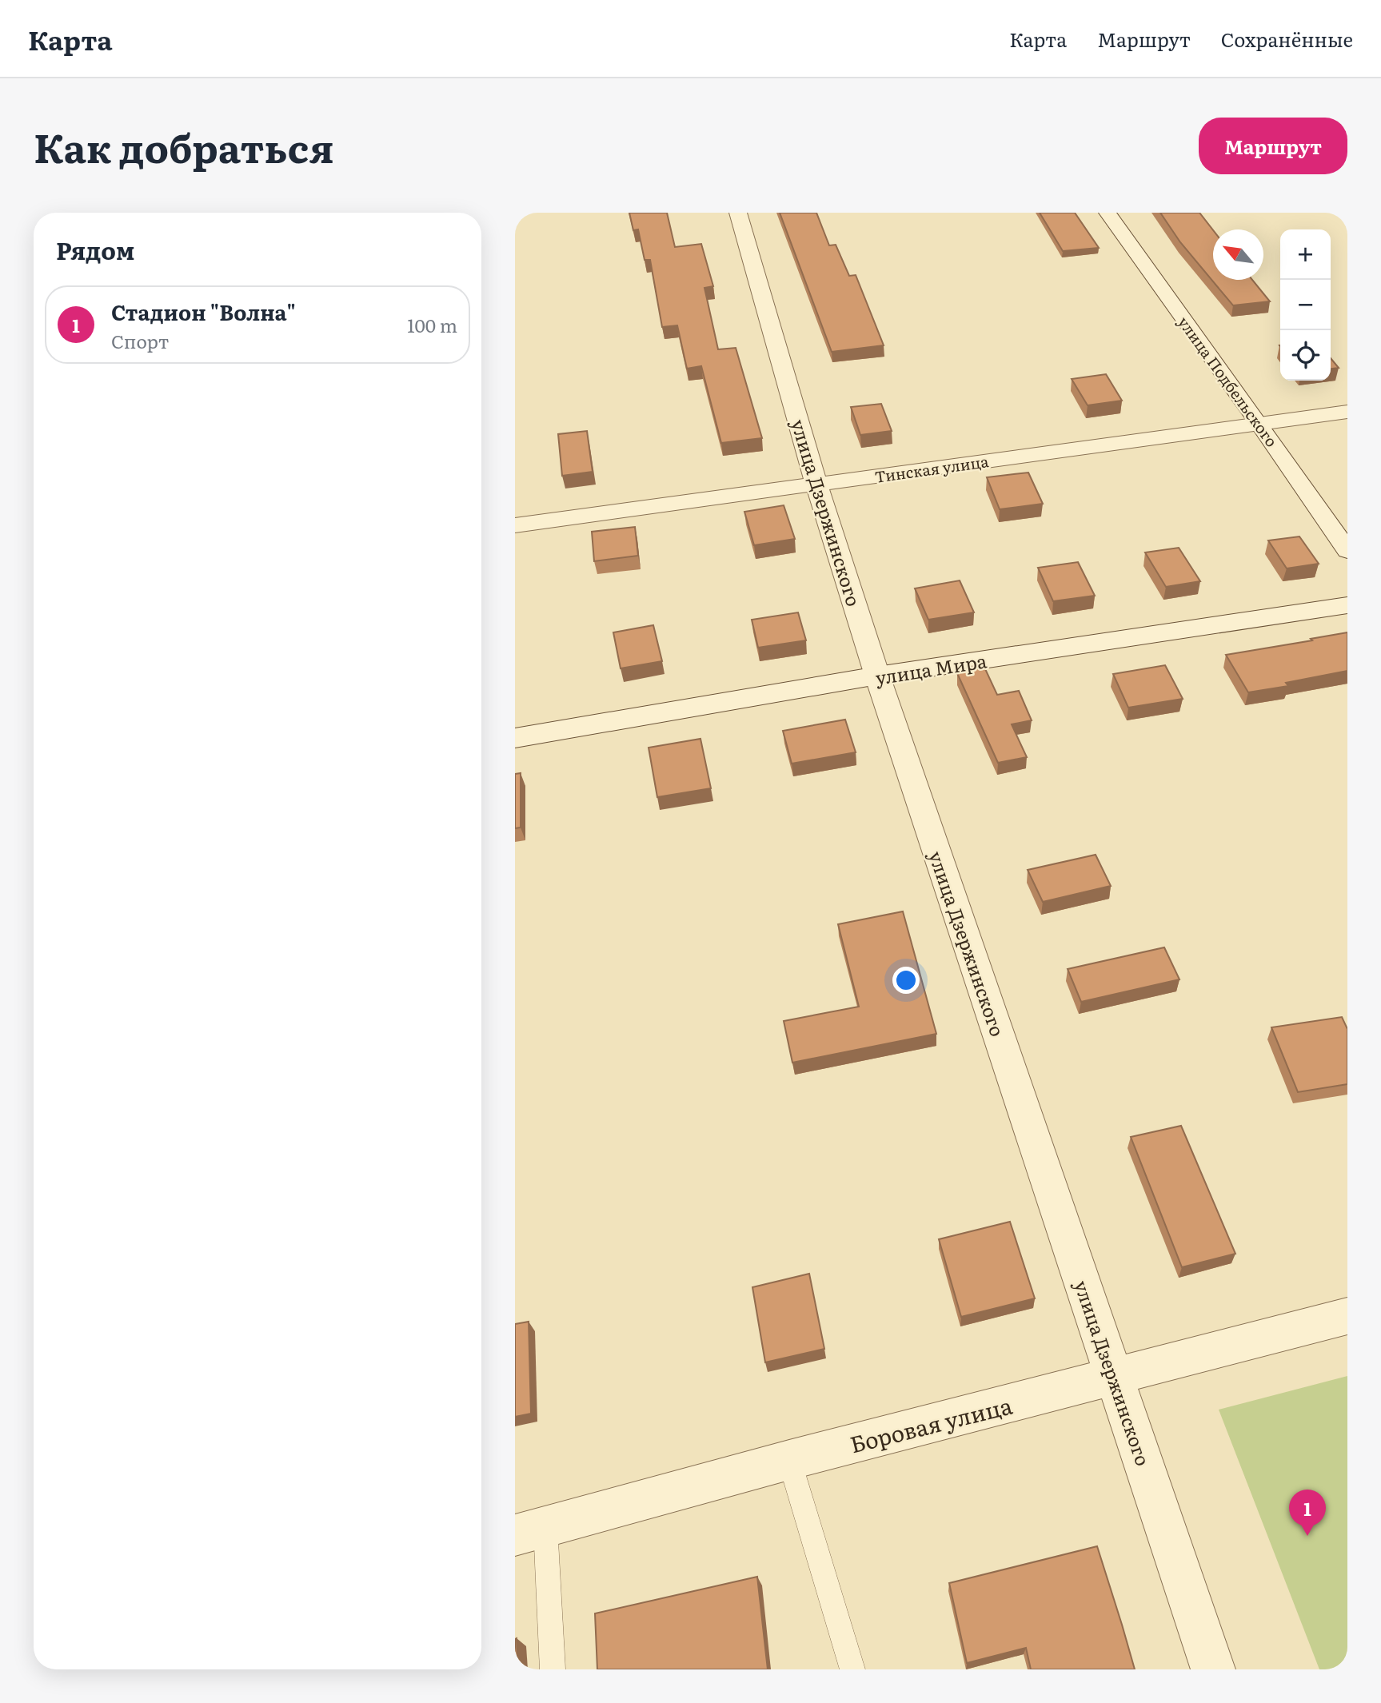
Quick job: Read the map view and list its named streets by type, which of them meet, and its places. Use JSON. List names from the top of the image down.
{
  "streets": {
    "street": [
      "улица Подбельского",
      "Тинская улица",
      "улица Дзержинского",
      "улица Мира",
      "Боровая улица"
    ]
  },
  "crossings": [
    ["улица Подбельского", "Тинская улица"],
    ["Тинская улица", "улица Дзержинского"],
    ["улица Дзержинского", "улица Мира"],
    ["улица Дзержинского", "Боровая улица"]
  ],
  "north": "top left",
  "page": {
    "header": "Карта",
    "nav": ["Карта", "Маршрут", "Сохранённые"],
    "title": "Как добраться",
    "buttons": "Маршрут",
    "heading": "Рядом",
    "map_buttons": ["+", "−"],
    "list": [
      {
        "mark": "1",
        "name": "Стадион \"Волна\"",
        "note": "Спорт",
        "value": "100 m"
      }
    ],
    "pins": "1"
  }
}
